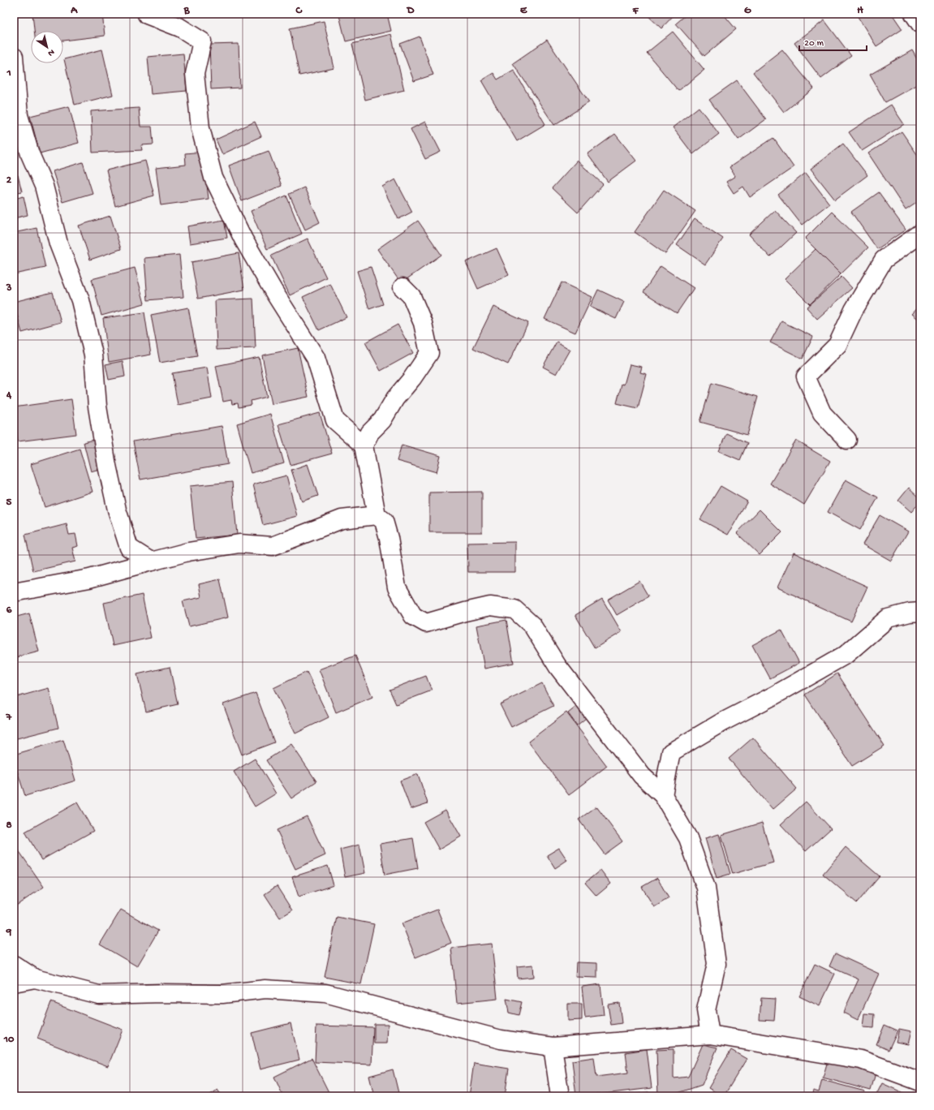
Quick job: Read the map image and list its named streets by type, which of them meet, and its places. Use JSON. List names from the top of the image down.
{
  "scale_bar": "20 m",
  "north": "bottom right",
  "grid": {
    "columns": [
      "A",
      "B",
      "C",
      "D",
      "E",
      "F",
      "G",
      "H"
    ],
    "rows": [
      "1",
      "2",
      "3",
      "4",
      "5",
      "6",
      "7",
      "8",
      "9",
      "10"
    ]
  }
}
